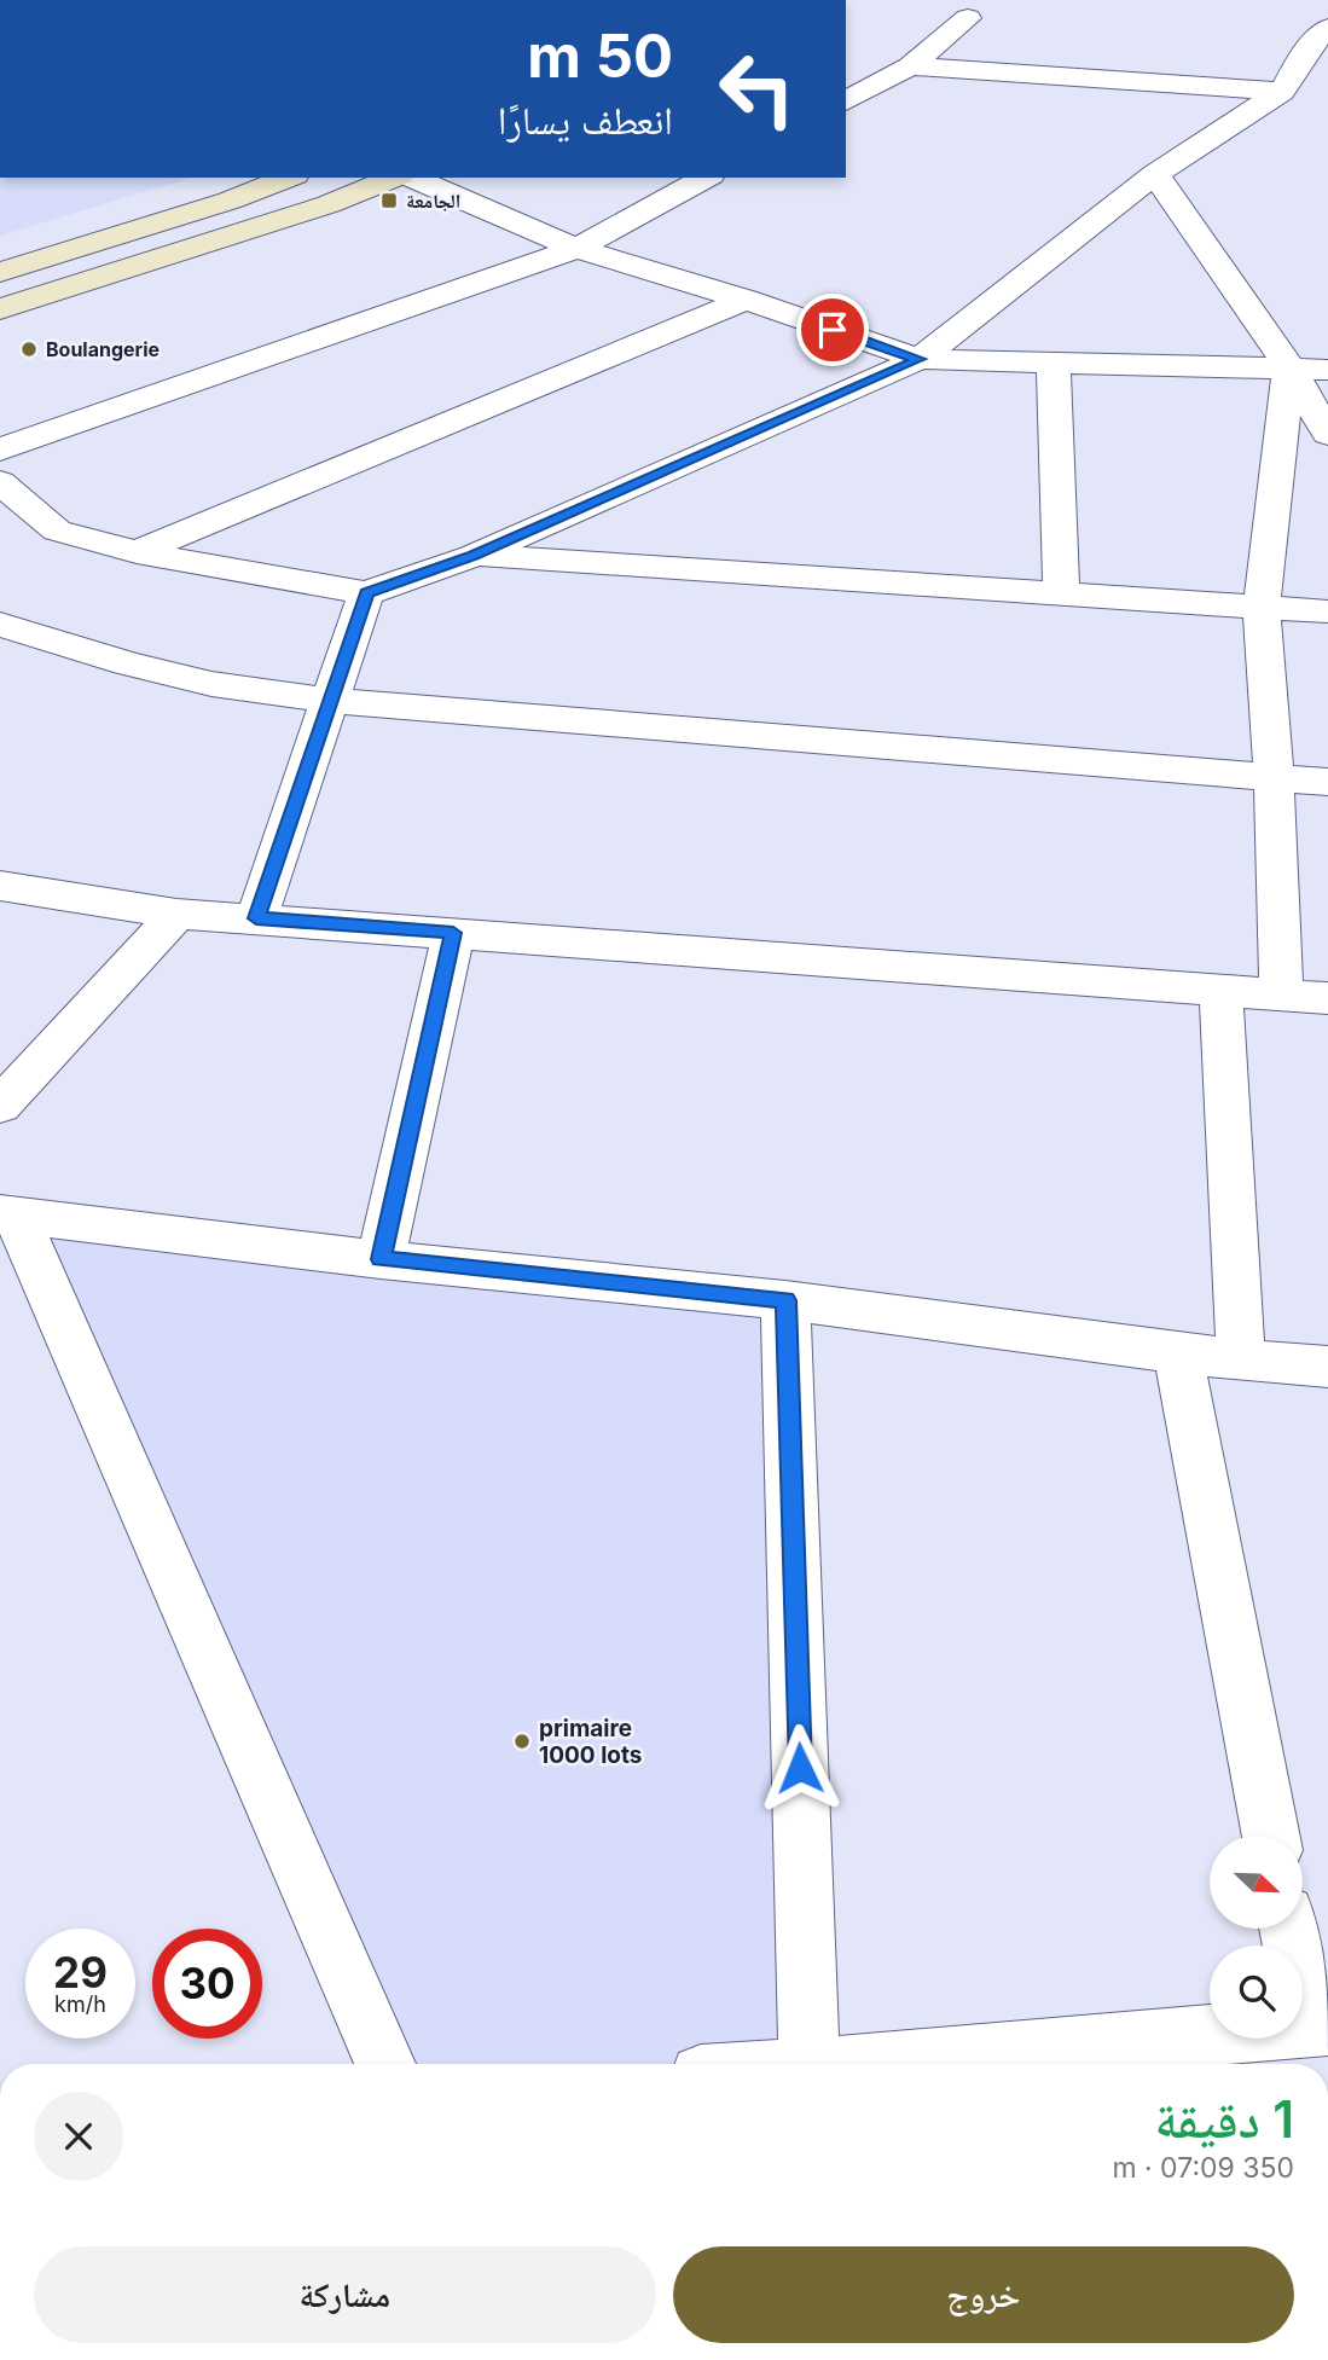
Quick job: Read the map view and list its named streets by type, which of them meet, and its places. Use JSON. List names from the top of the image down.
{
  "places": {
    "transit": ["الجامعة"],
    "other": ["Boulangerie", "primaire 1000 lots"]
  },
  "north": "bottom right",
  "page": {
    "turn": ["50 m", "انعطف يسارًا"],
    "speed": "29 km/h",
    "limit": "30",
    "heading": ["1 دقيقة", "350 m · 07:09"],
    "buttons": ["خروج", "مشاركة"]
  }
}
